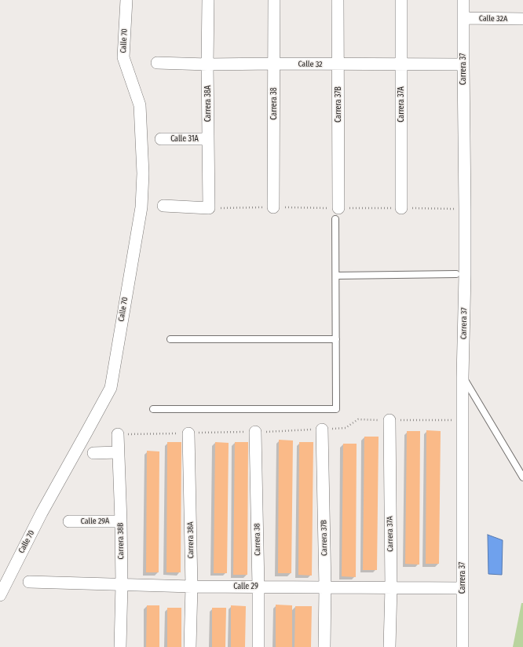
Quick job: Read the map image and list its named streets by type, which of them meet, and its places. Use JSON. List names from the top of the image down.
{
  "streets": {
    "street": [
      "Calle 32A",
      "Calle 70",
      "Calle 32",
      "Carrera 37",
      "Carrera 38A",
      "Carrera 38",
      "Carrera 37B",
      "Carrera 37A",
      "Calle 31A",
      "Calle 29A",
      "Carrera 38B",
      "Calle 29"
    ]
  },
  "crossings": [
    ["Calle 32A", "Carrera 37"],
    ["Calle 32", "Carrera 37"],
    ["Calle 32", "Carrera 38A"],
    ["Calle 32", "Carrera 38"],
    ["Calle 32", "Carrera 37B"],
    ["Calle 32", "Carrera 37A"],
    ["Carrera 37", "Calle 29"],
    ["Carrera 38A", "Calle 31A"],
    ["Carrera 38A", "Calle 29"],
    ["Carrera 38", "Calle 29"],
    ["Carrera 37B", "Calle 29"],
    ["Carrera 37A", "Calle 29"],
    ["Calle 29A", "Carrera 38B"],
    ["Carrera 38B", "Calle 29"]
  ]
}
